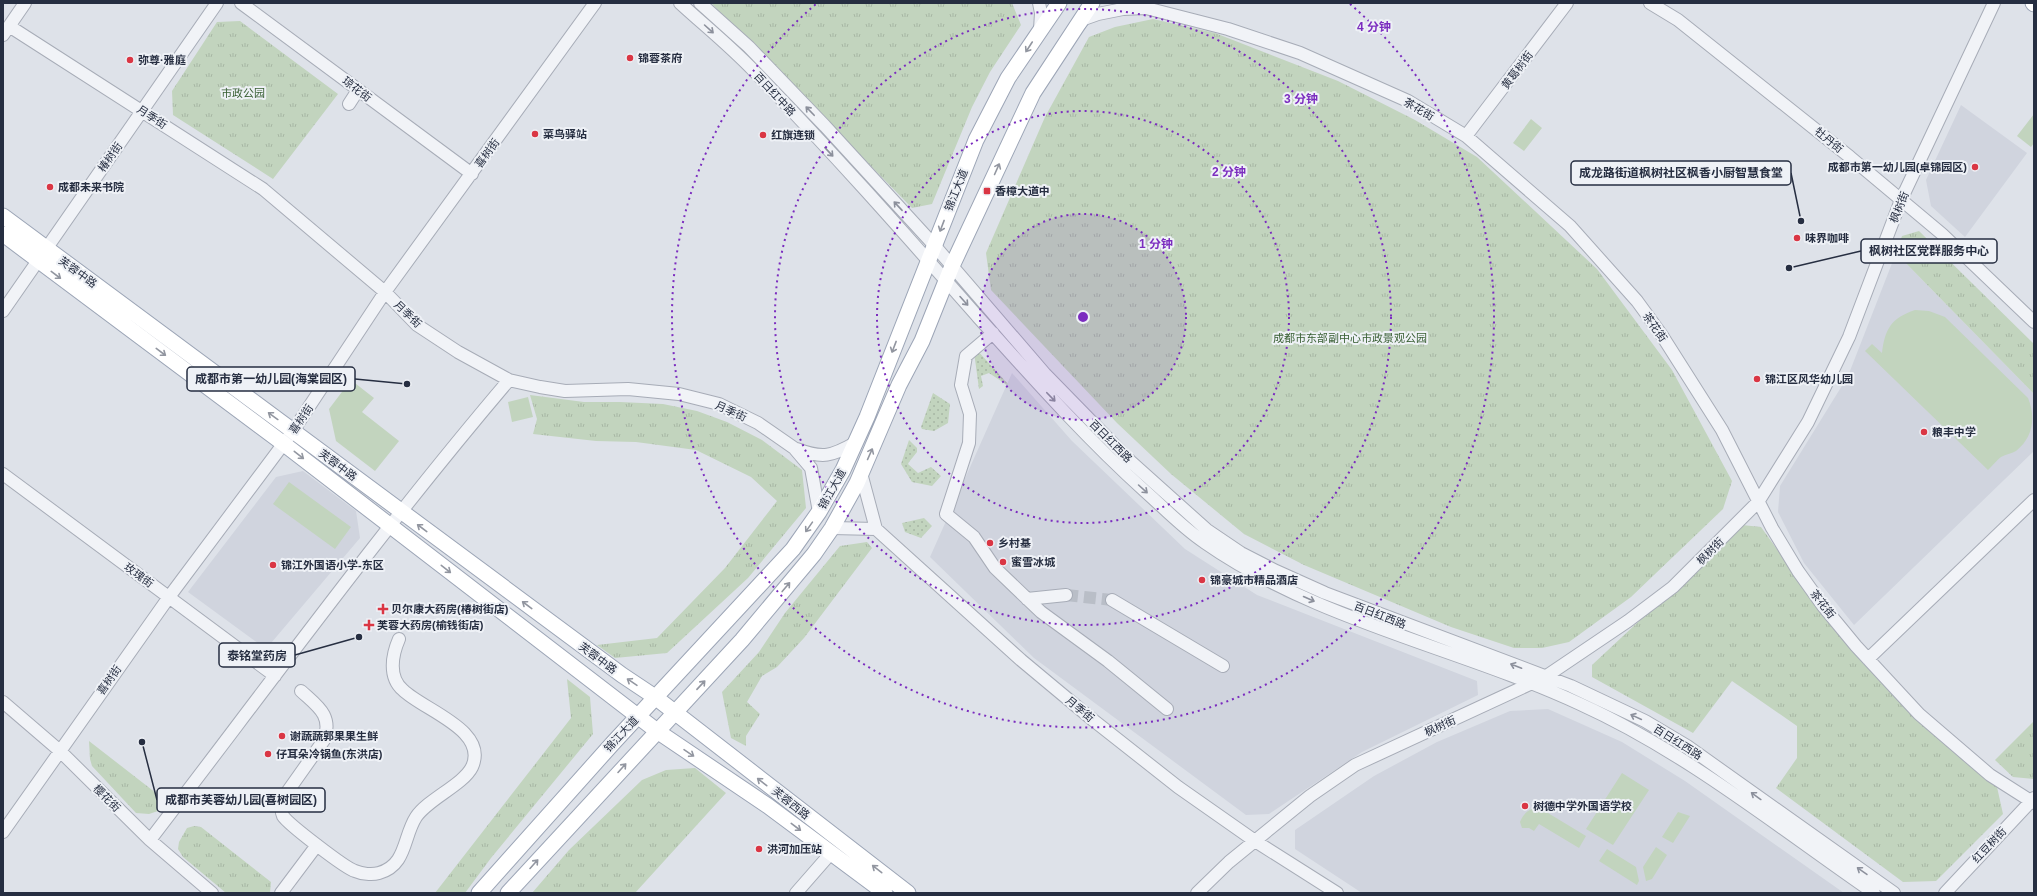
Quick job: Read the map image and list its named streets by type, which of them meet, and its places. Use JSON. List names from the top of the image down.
{
  "streets": {
    "main road": ["锦江大道", "芙蓉中路", "芙蓉西路"],
    "street": [
      "黄葛树街",
      "琼花街",
      "百日红中路",
      "茶花街",
      "月季街",
      "牡丹街",
      "喜树街",
      "椿树街",
      "枫树街",
      "百日红西路",
      "玫瑰街",
      "樱花街",
      "红豆树街"
    ]
  },
  "crossings": [
    ["黄葛树街", "茶花街"],
    ["琼花街", "喜树街"],
    ["百日红中路", "锦江大道"],
    ["百日红中路", "百日红西路"],
    ["茶花街", "锦江大道"],
    ["茶花街", "枫树街"],
    ["茶花街", "红豆树街"],
    ["月季街", "喜树街"],
    ["月季街", "椿树街"],
    ["月季街", "锦江大道"],
    ["月季街", "枫树街"],
    ["牡丹街", "枫树街"],
    ["喜树街", "芙蓉中路"],
    ["喜树街", "玫瑰街"],
    ["喜树街", "樱花街"],
    ["椿树街", "芙蓉中路"],
    ["锦江大道", "芙蓉中路"],
    ["锦江大道", "百日红西路"],
    ["锦江大道", "芙蓉西路"],
    ["枫树街", "百日红西路"],
    ["芙蓉中路", "芙蓉西路"]
  ],
  "parks": ["市政公园", "成都市东部副中心市政景观公园"],
  "places": {
    "other": [
      "锦蓉茶府",
      "弥尊·雅庭",
      "菜鸟驿站",
      "红旗连锁",
      "成都市第一幼儿园(卓锦园区)",
      "成都未来书院",
      "成龙路街道枫树社区枫香小厨智慧食堂",
      "味界咖啡",
      "枫树社区党群服务中心",
      "锦江区风华幼儿园",
      "成都市第一幼儿园(海棠园区)",
      "粮丰中学",
      "乡村基",
      "蜜雪冰城",
      "锦江外国语小学-东区",
      "锦豪城市精品酒店",
      "泰铭堂药房",
      "谢蔬蔬郭果果生鲜",
      "成都市芙蓉幼儿园(喜树园区)",
      "仔耳朵冷锅鱼(东洪店)",
      "树德中学外国语学校",
      "洪河加压站"
    ],
    "transit": ["香樟大道中"],
    "health": ["贝尔康大药房(椿树街店)", "芙蓉大药房(榆钱街店)"]
  },
  "rings": [
    "4 分钟",
    "3 分钟",
    "2 分钟",
    "1 分钟"
  ]
}
